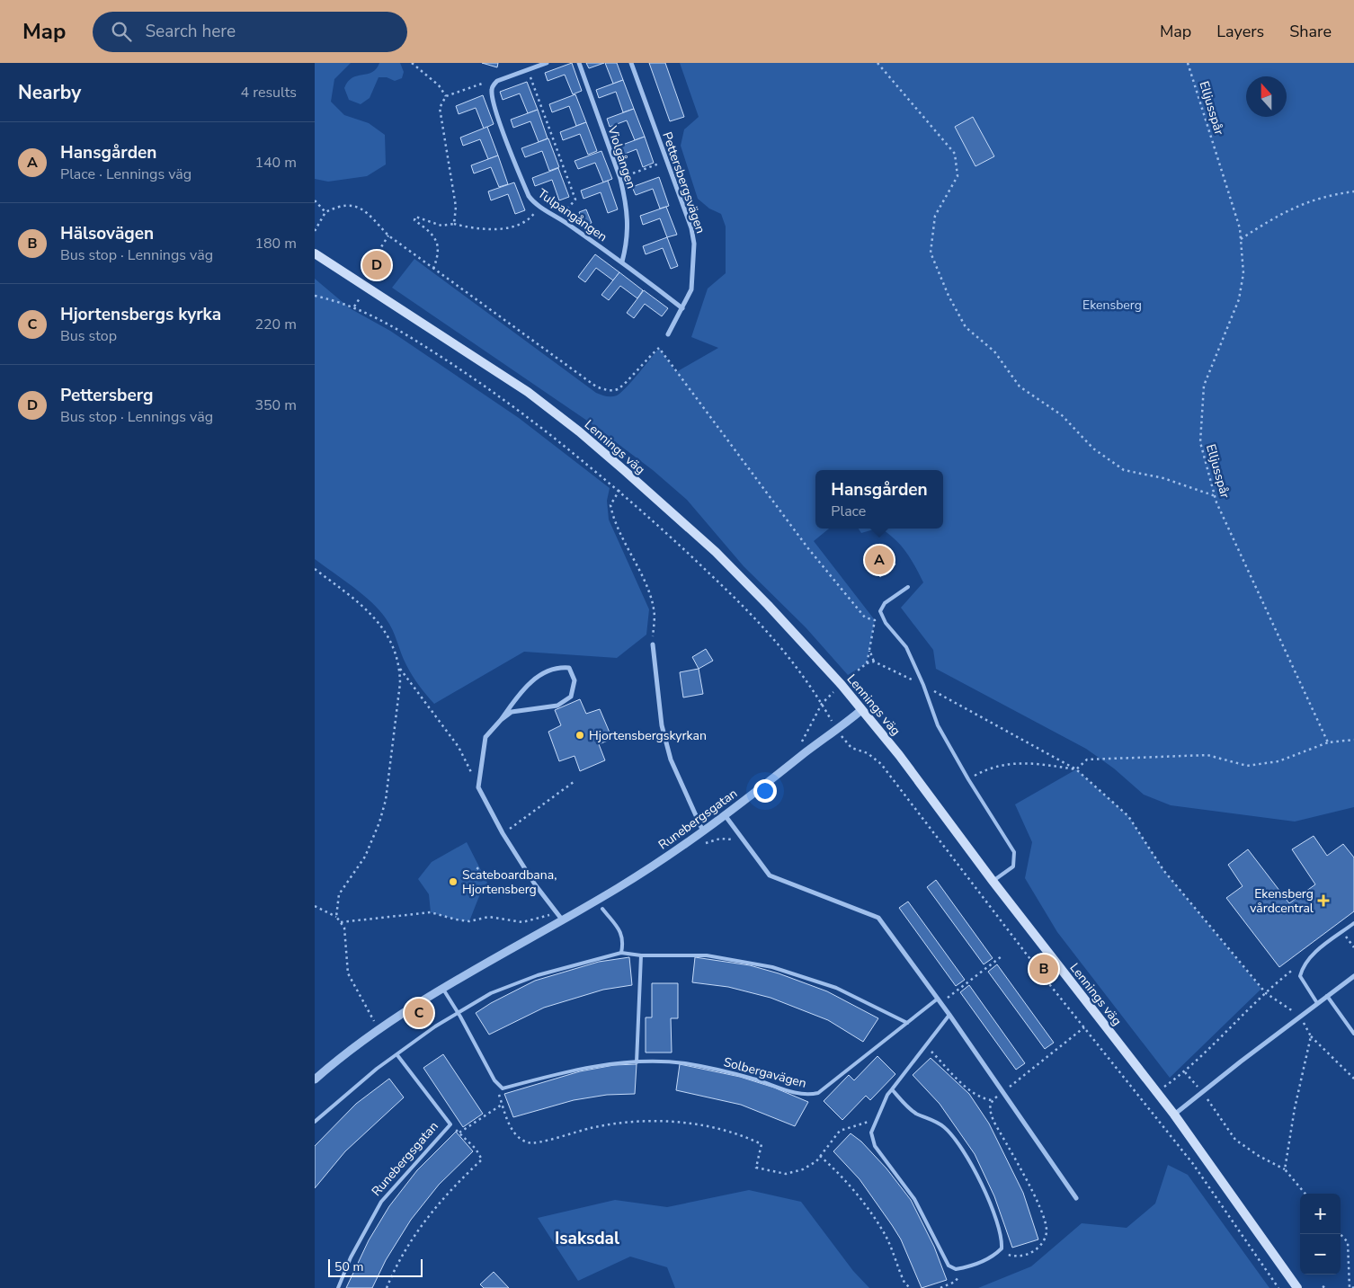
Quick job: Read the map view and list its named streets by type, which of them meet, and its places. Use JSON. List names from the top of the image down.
{
  "streets": {
    "main road": ["Lennings väg"],
    "street": [
      "Violgången",
      "Pettersbergsvägen",
      "Tulpangången",
      "Runebergsgatan"
    ],
    "lane": ["Solbergavägen"],
    "path": ["Elljusspår"]
  },
  "crossings": [
    ["Violgången", "Tulpangången"],
    ["Pettersbergsvägen", "Tulpangången"],
    ["Lennings väg", "Runebergsgatan"]
  ],
  "districts": ["Isaksdal"],
  "parks": ["Ekensberg"],
  "places": {
    "other": ["Hjortensbergskyrkan", "Scateboardbana, Hjortensberg"],
    "health": ["Ekensberg vårdcentral"]
  },
  "scale_bar": "50 m",
  "north": "top",
  "page": {
    "header": "Map",
    "search": "Search here",
    "nav": ["Map", "Layers", "Share"],
    "heading": ["Nearby", "4 results"],
    "list": [
      {
        "mark": "A",
        "name": "Hansgården",
        "note": "Place · Lennings väg",
        "value": "140 m"
      },
      {
        "mark": "B",
        "name": "Hälsovägen",
        "note": "Bus stop · Lennings väg",
        "value": "180 m"
      },
      {
        "mark": "C",
        "name": "Hjortensbergs kyrka",
        "note": "Bus stop",
        "value": "220 m"
      },
      {
        "mark": "D",
        "name": "Pettersberg",
        "note": "Bus stop · Lennings väg",
        "value": "350 m"
      }
    ],
    "pins": [
      "D",
      "A",
      "B",
      "C"
    ],
    "popup": ["Hansgården", "Place"],
    "map_buttons": ["+", "−"],
    "scale": "50 m"
  }
}
